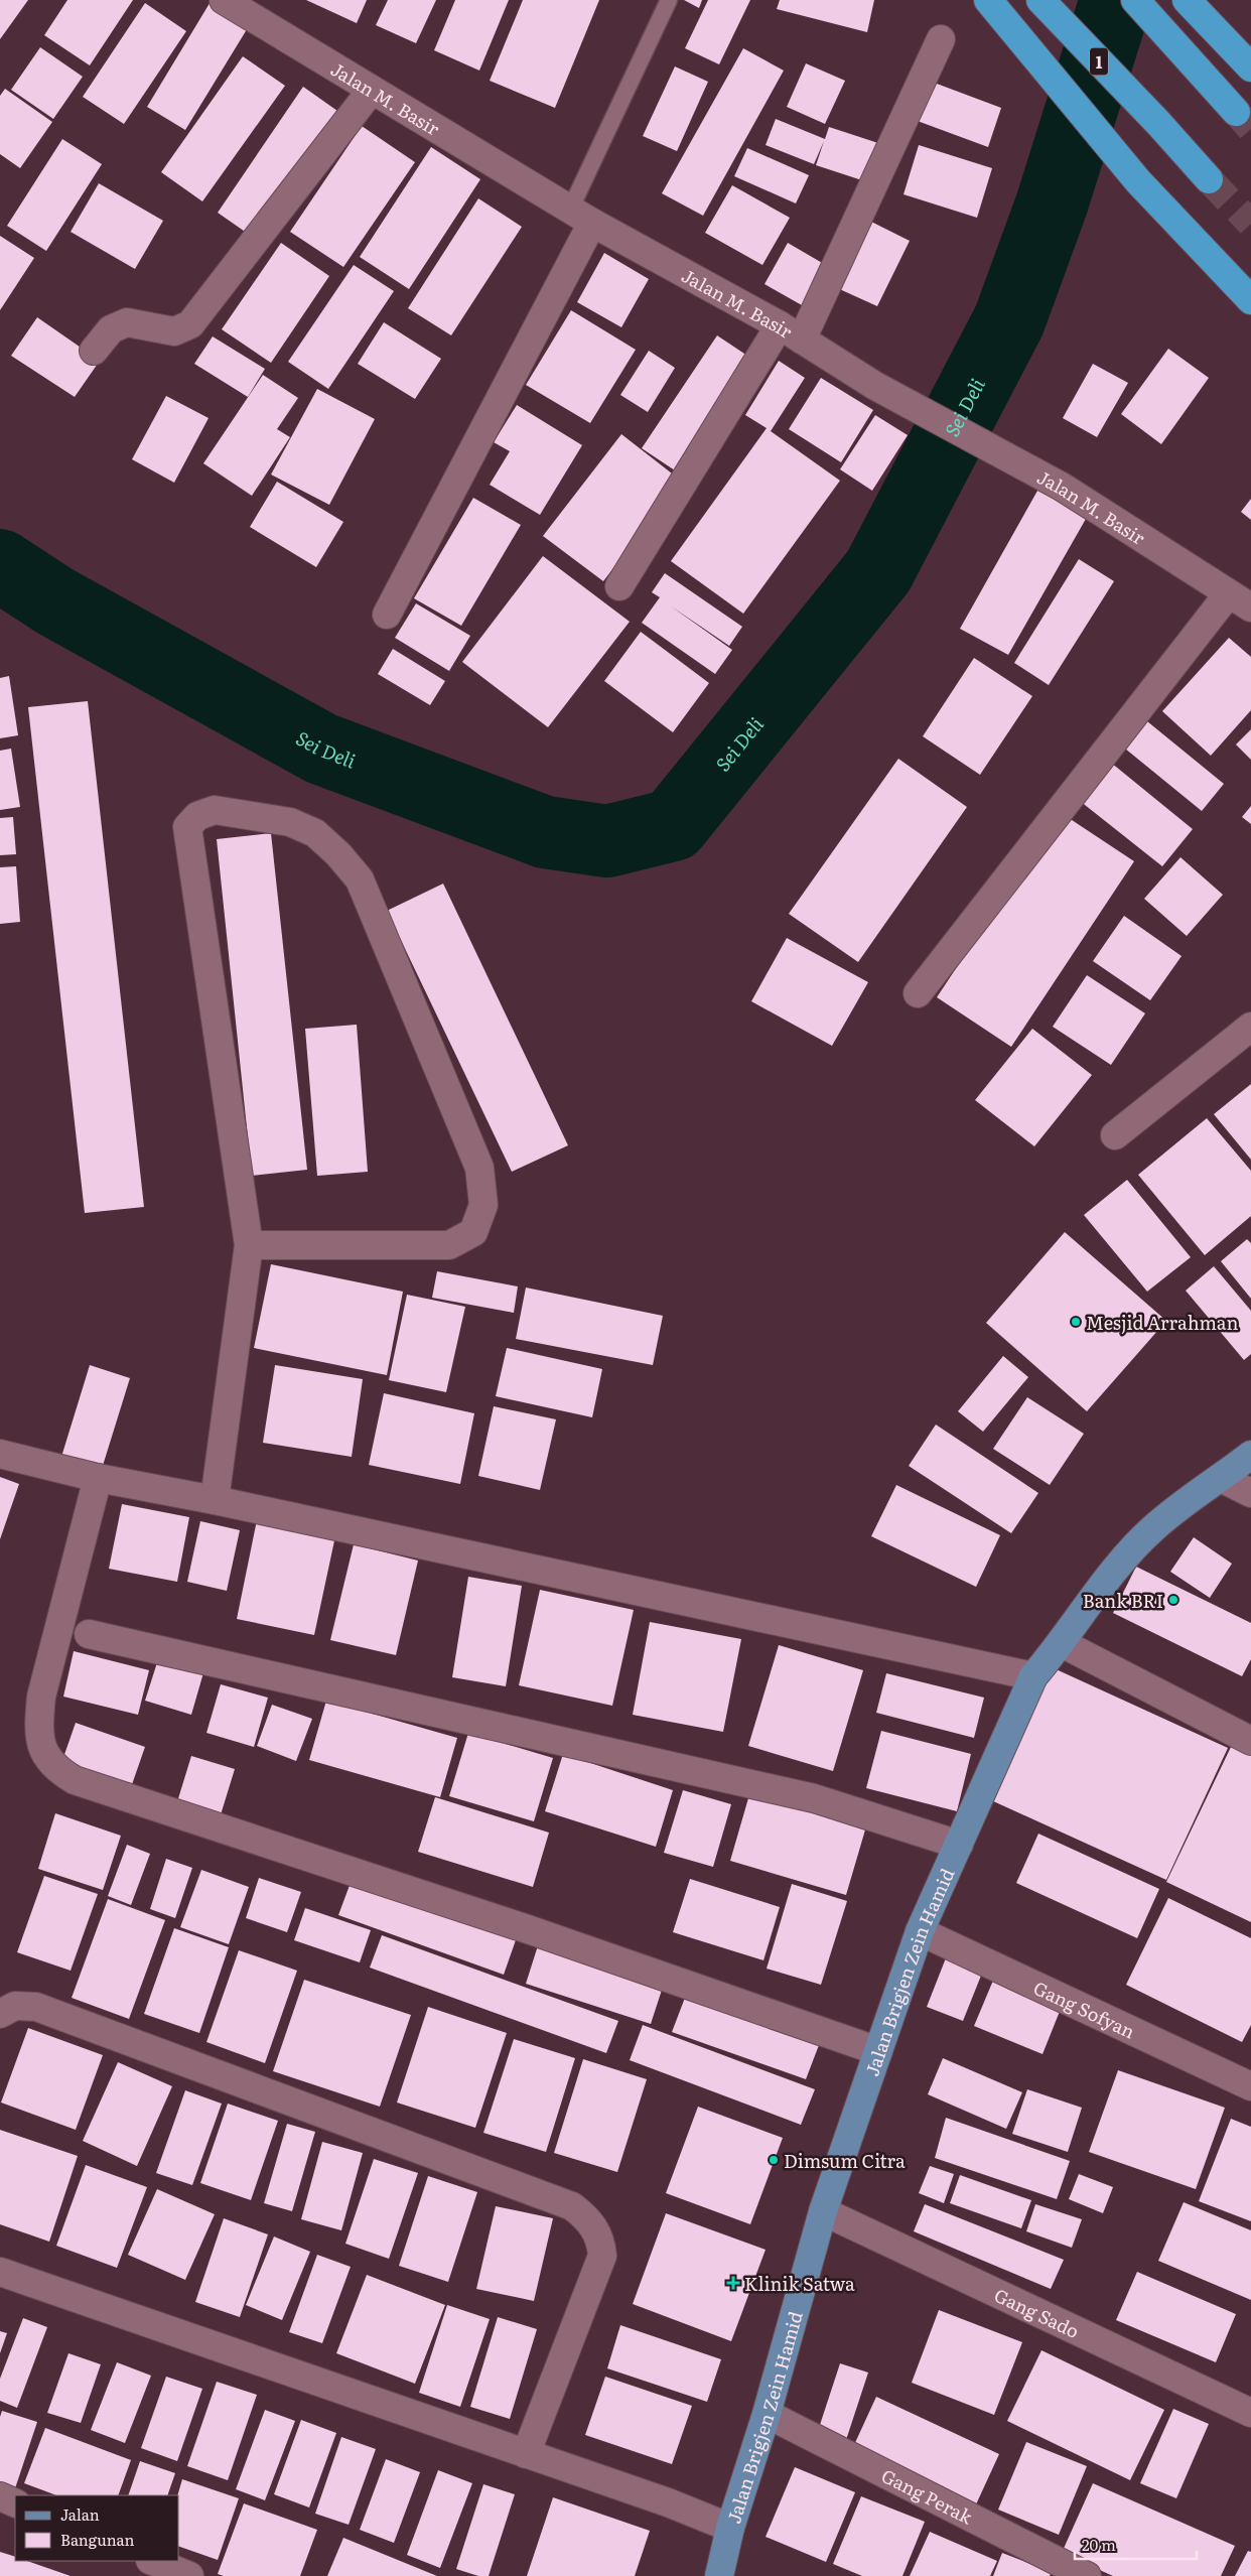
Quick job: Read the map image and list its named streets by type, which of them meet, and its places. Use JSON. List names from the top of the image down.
{
  "streets": {
    "highway": ["1"],
    "main road": ["Jalan Brigjen Zein Hamid"],
    "street": [
      "Jalan M. Basir",
      "Gang Sofyan",
      "Gang Sado",
      "Gang Perak"
    ]
  },
  "crossings": [
    ["Jalan Brigjen Zein Hamid", "Gang Sofyan"],
    ["Jalan Brigjen Zein Hamid", "Gang Sado"],
    ["Jalan Brigjen Zein Hamid", "Gang Perak"]
  ],
  "water": ["Sei Deli"],
  "places": {
    "other": ["Mesjid Arrahman", "Bank BRI", "Dimsum Citra"],
    "health": ["Klinik Satwa"]
  },
  "legend": ["Jalan", "Bangunan"],
  "scale_bar": "20 m"
}
